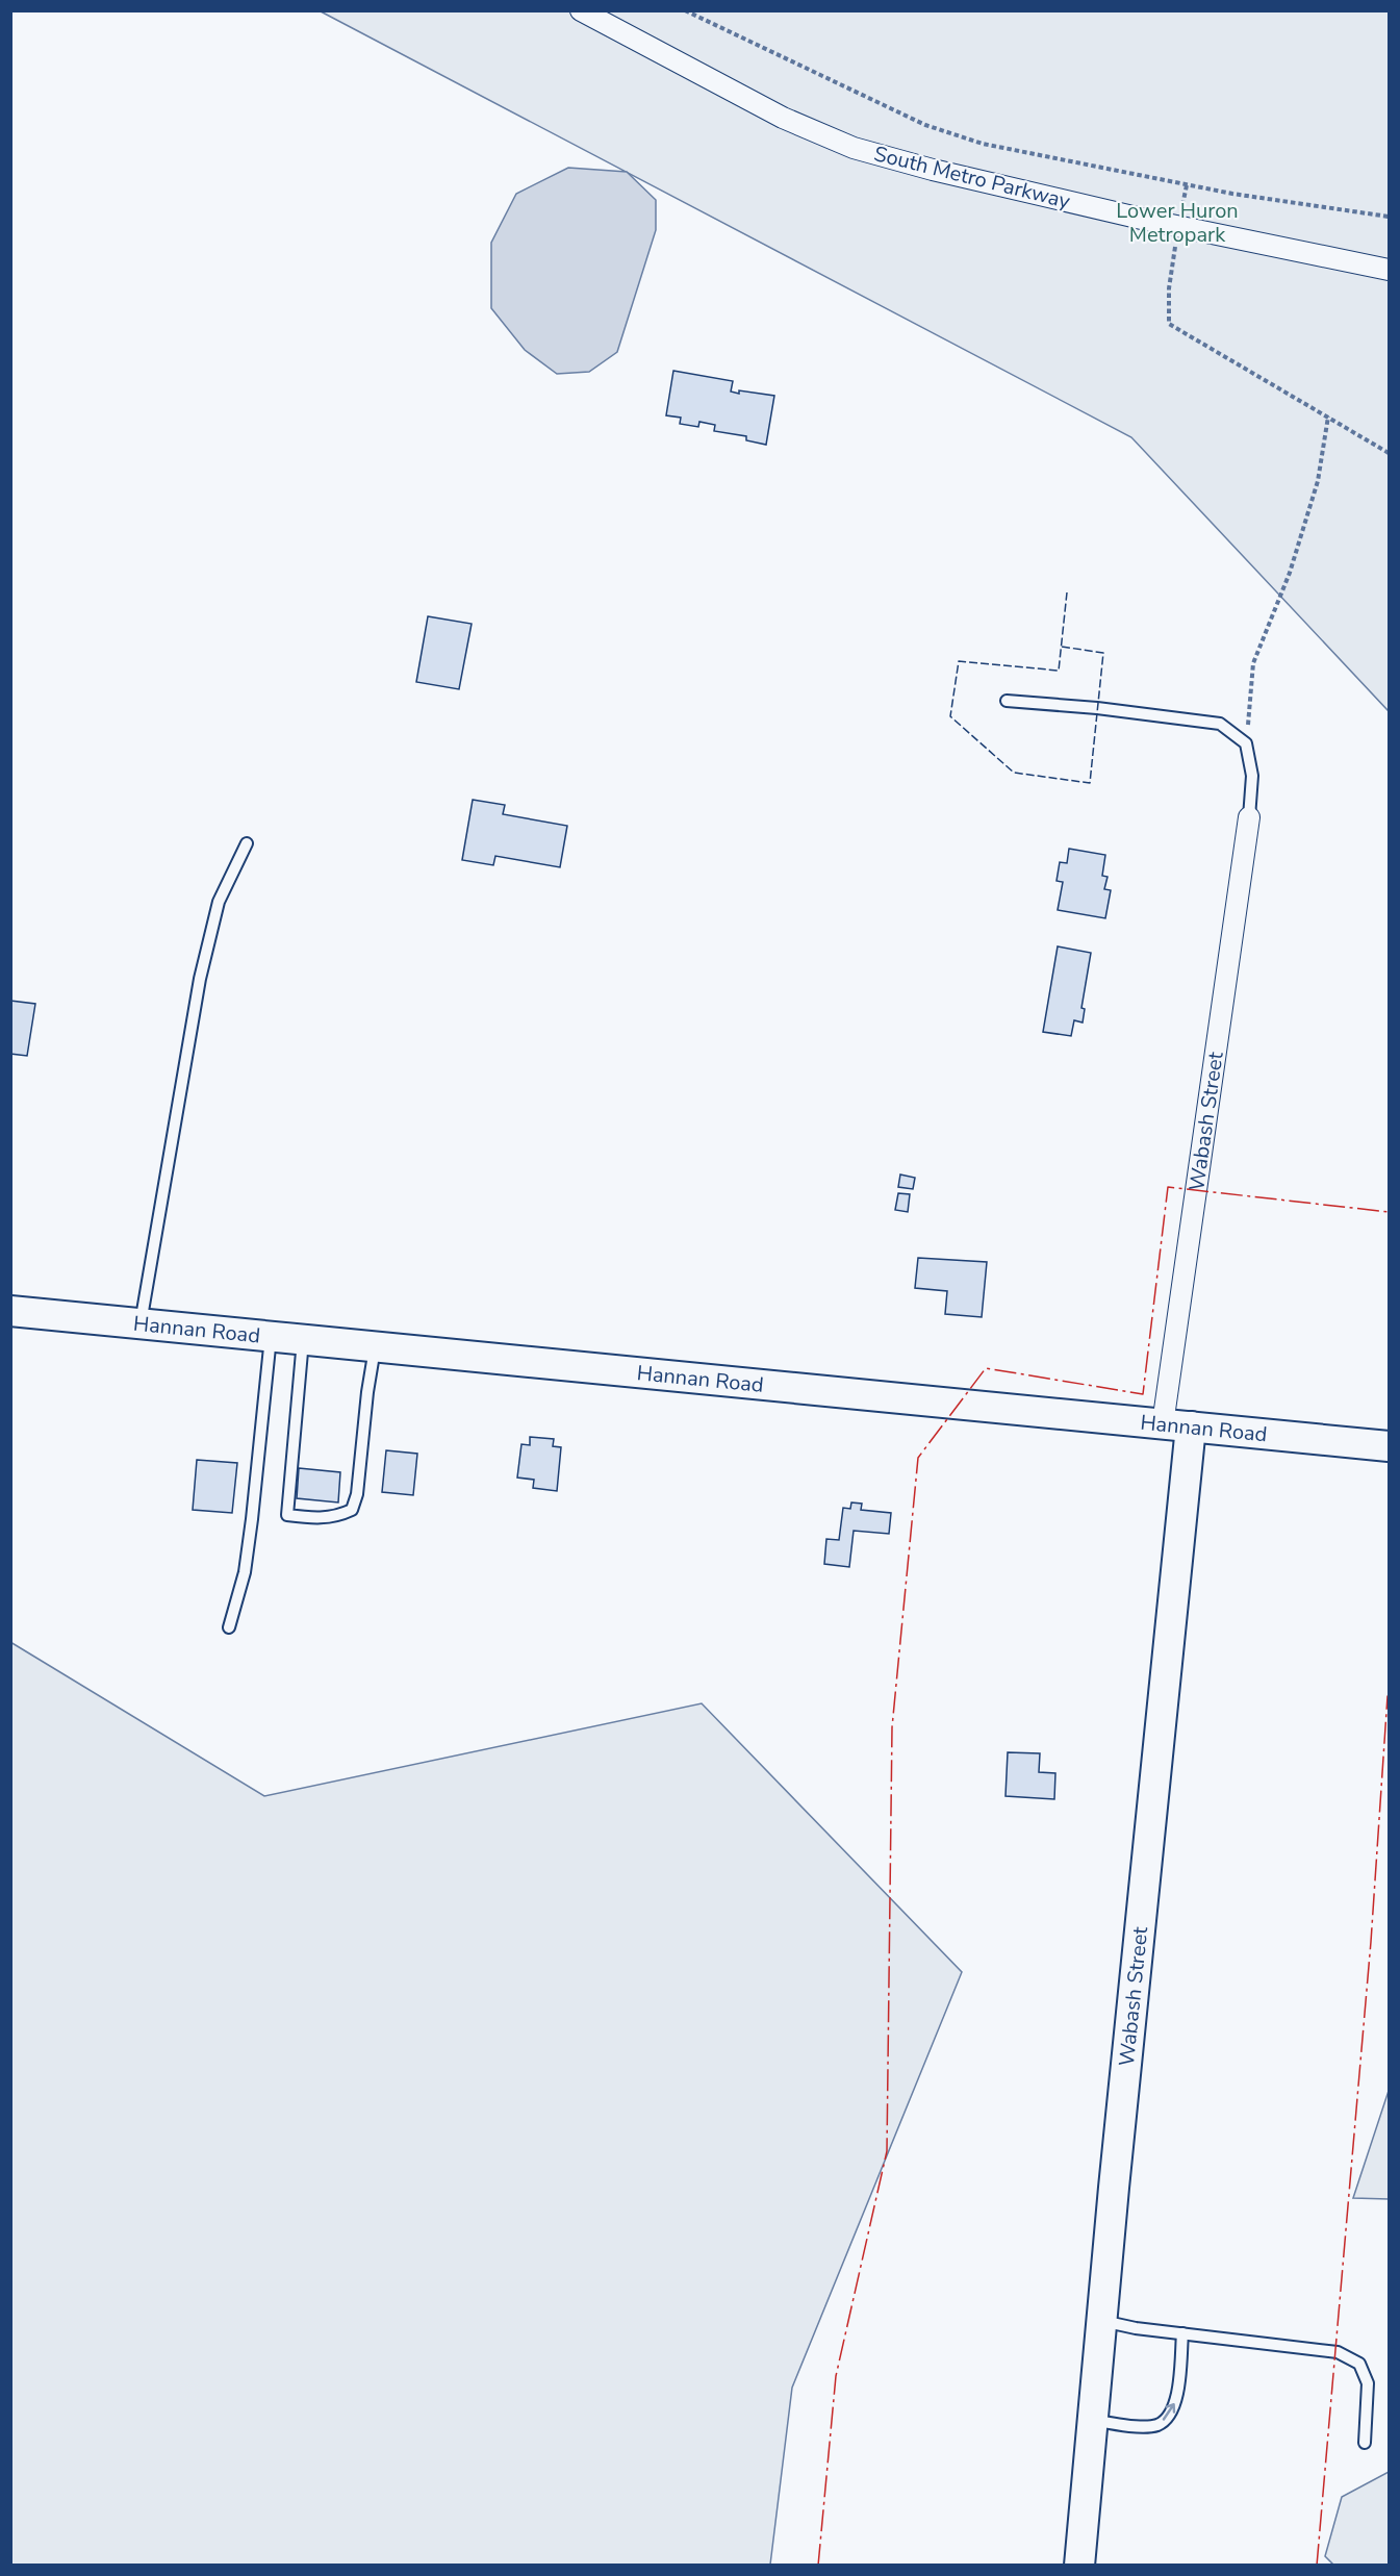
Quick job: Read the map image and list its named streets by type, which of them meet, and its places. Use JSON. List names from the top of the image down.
{
  "streets": {
    "street": ["South Metro Parkway", "Wabash Street", "Hannan Road"]
  },
  "crossings": [
    ["Wabash Street", "Hannan Road"]
  ],
  "parks": ["Lower Huron Metropark"]
}
